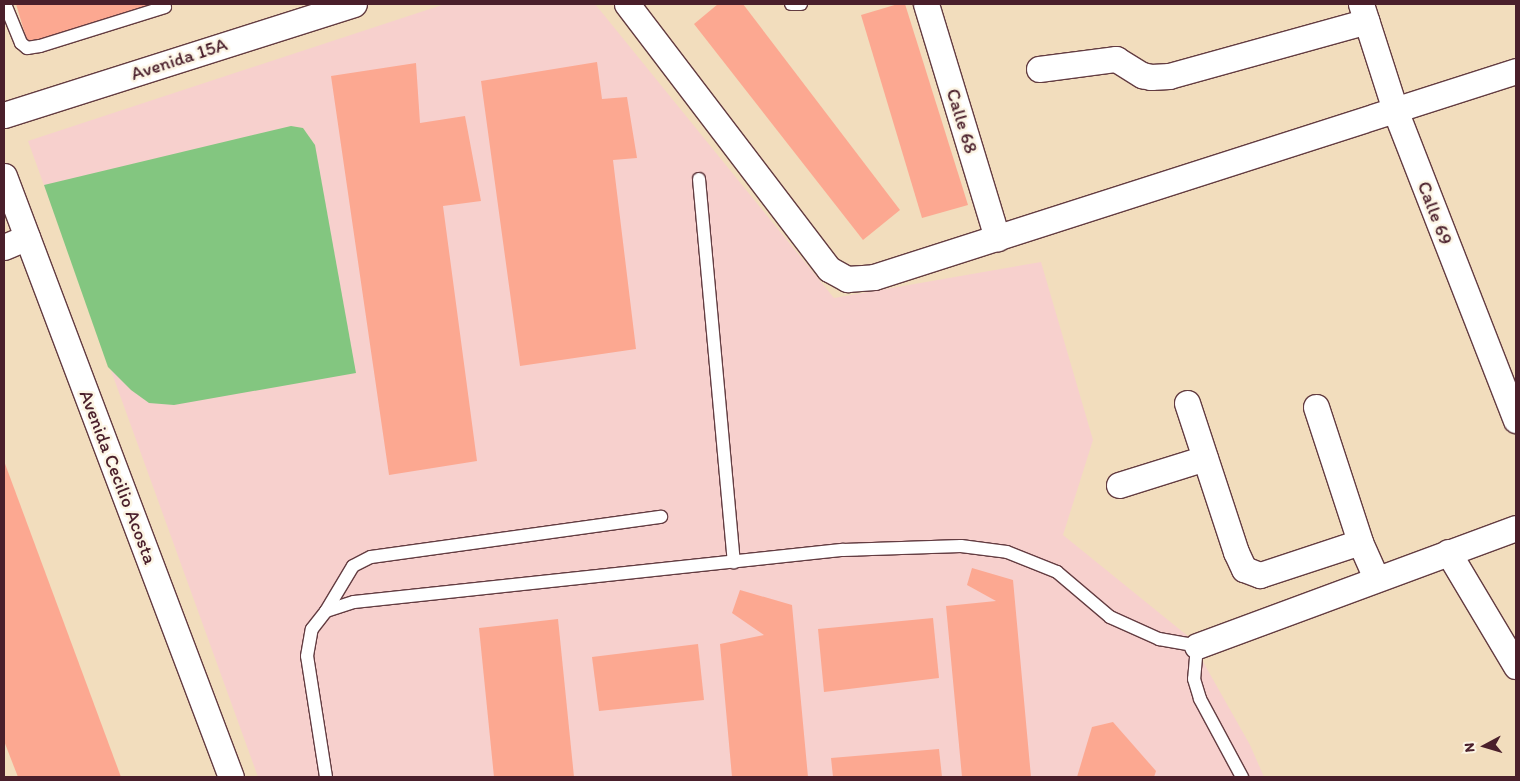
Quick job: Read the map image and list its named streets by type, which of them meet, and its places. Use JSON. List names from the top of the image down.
{
  "streets": {
    "street": [
      "Avenida 15A",
      "Calle 68",
      "Calle 69",
      "Avenida Cecilio Acosta"
    ]
  },
  "north": "left"
}
